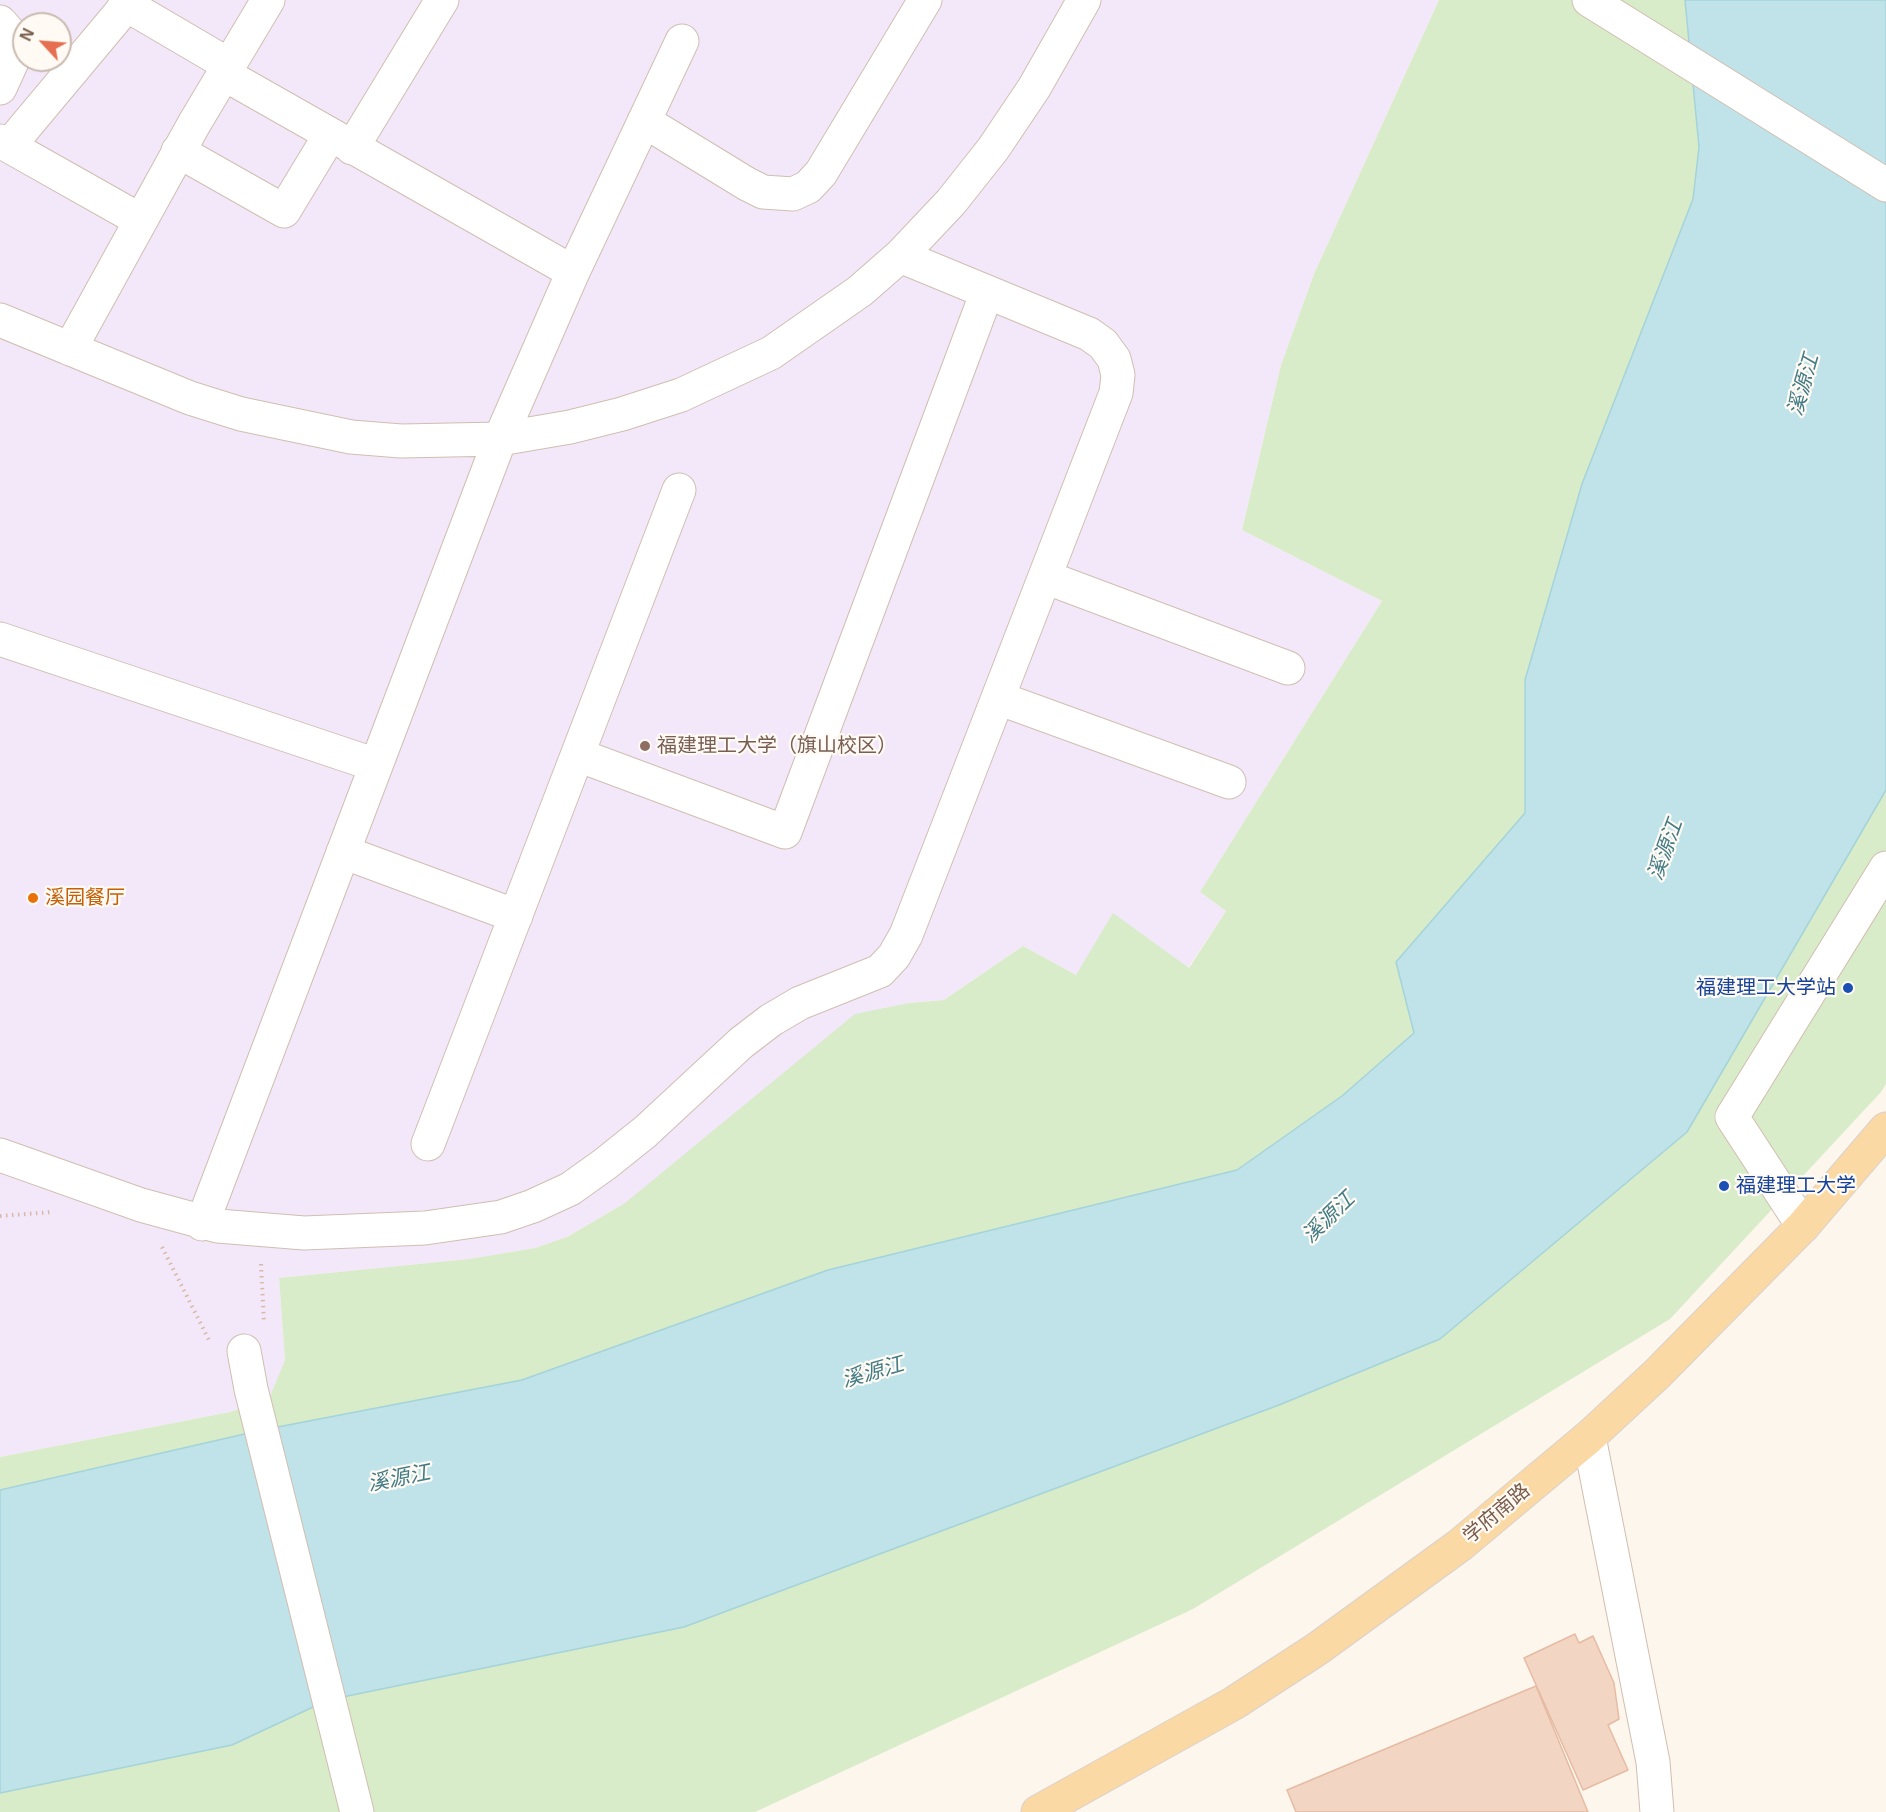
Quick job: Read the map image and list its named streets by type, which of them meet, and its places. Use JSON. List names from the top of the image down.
{
  "streets": {
    "main road": ["学府南路"]
  },
  "water": ["溪源江"],
  "places": [
    "福建理工大学（旗山校区）",
    "溪园餐厅",
    "福建理工大学站",
    "福建理工大学"
  ],
  "north": "top left"
}
